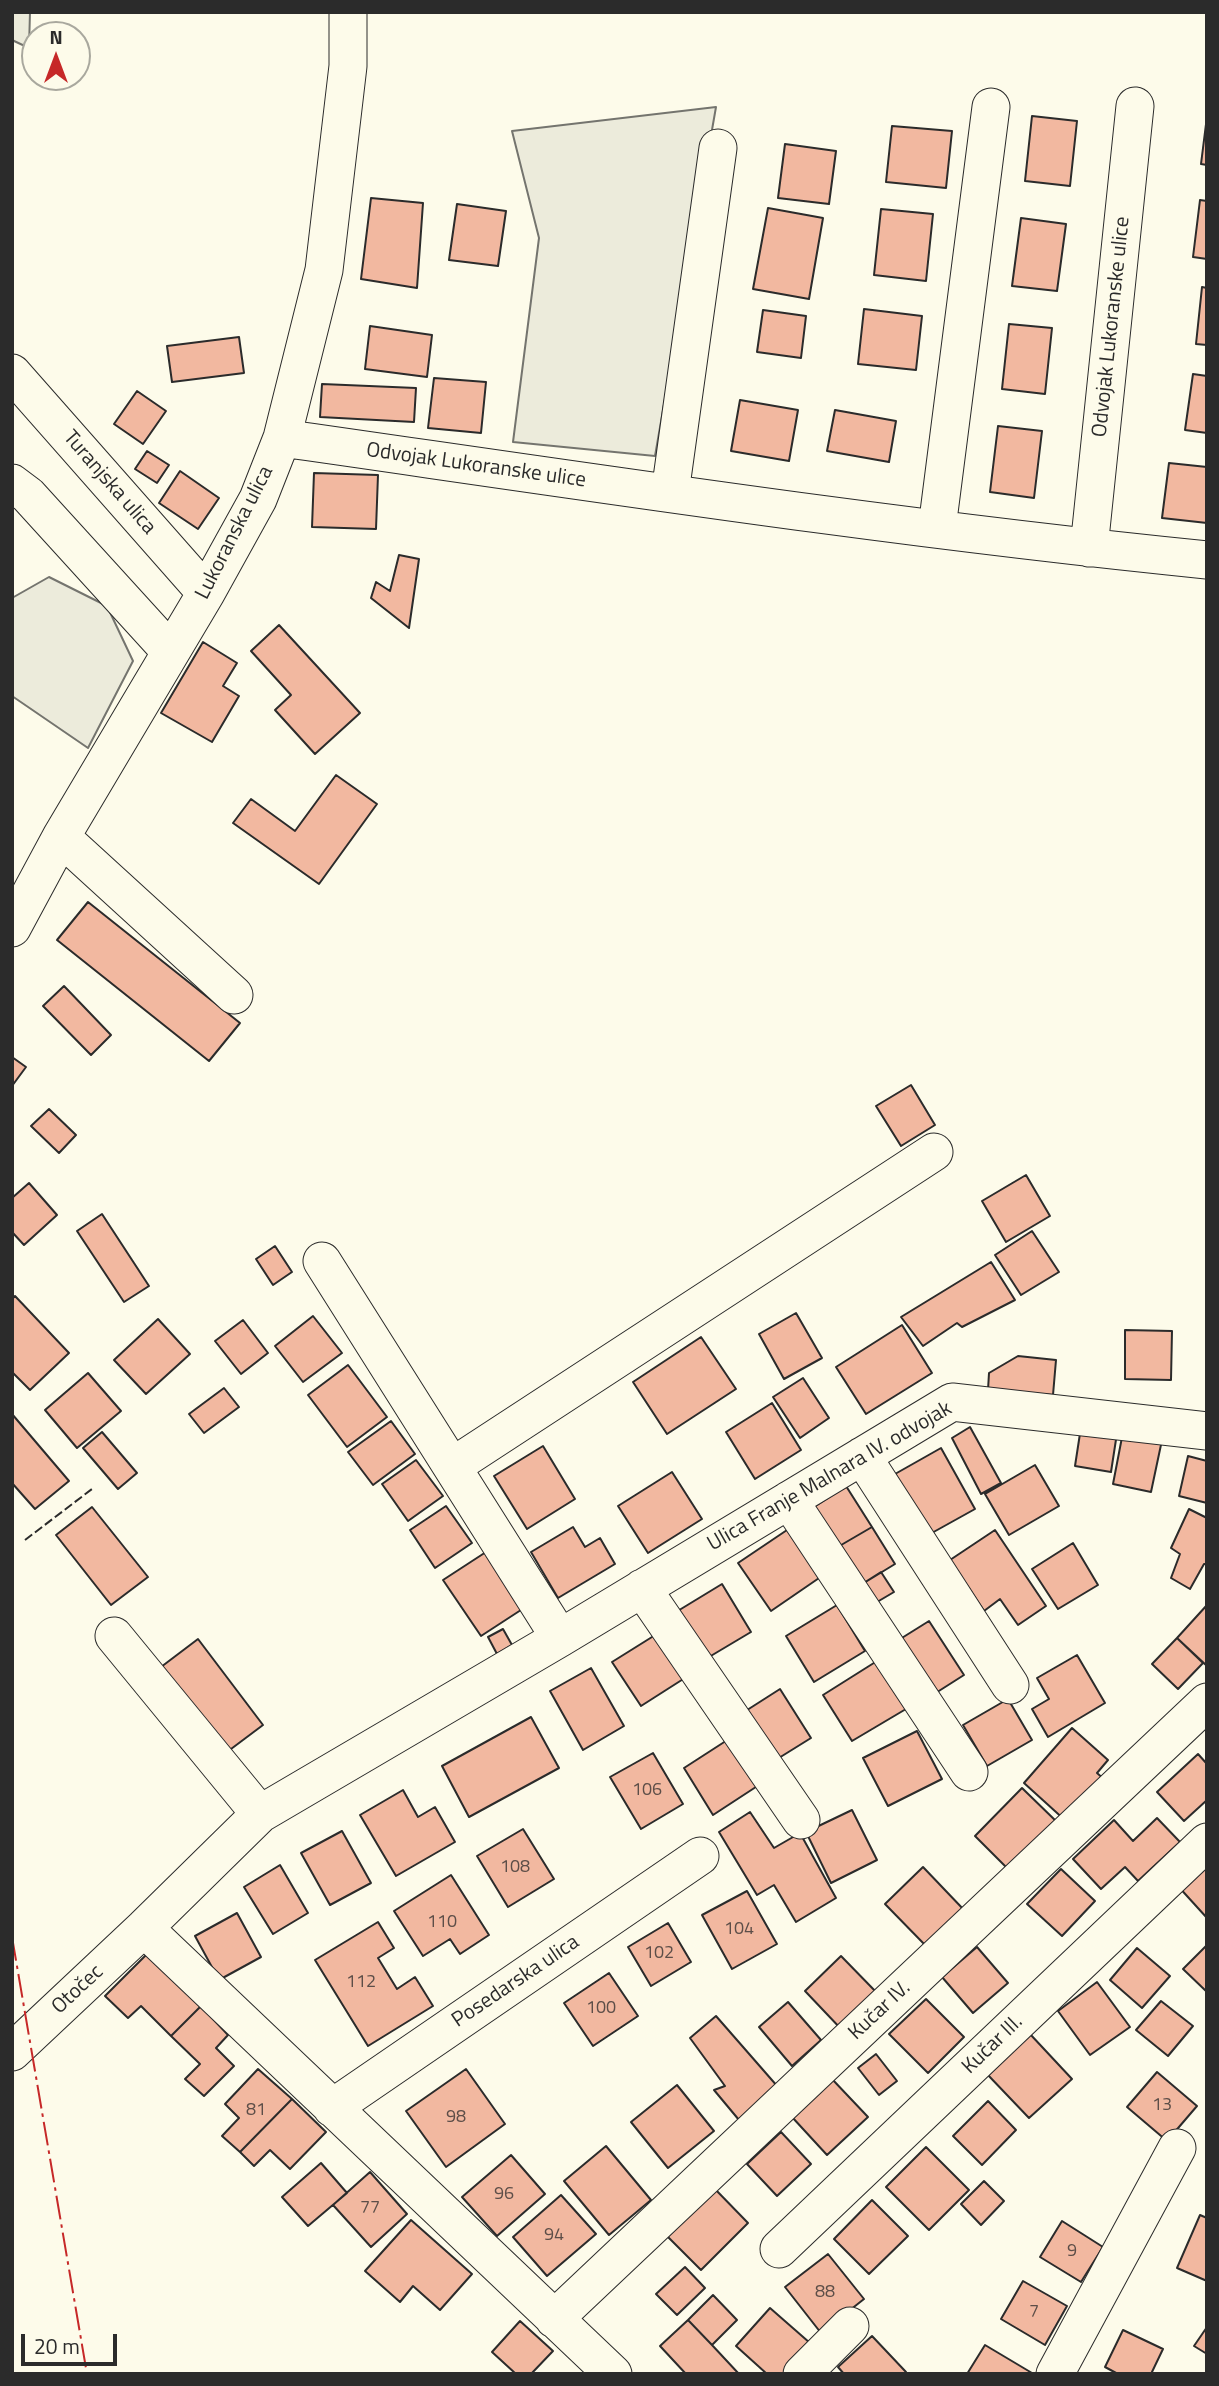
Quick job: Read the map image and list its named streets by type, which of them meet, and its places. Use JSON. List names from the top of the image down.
{
  "streets": {
    "street": [
      "Odvojak Lukoranske ulice",
      "Turanjska ulica",
      "Lukoranska ulica",
      "Ulica Franje Malnara IV. odvojak",
      "Posedarska ulica",
      "Otočec",
      "Kučar IV.",
      "Kučar III."
    ]
  },
  "crossings": [
    ["Odvojak Lukoranske ulice", "Lukoranska ulica"],
    ["Turanjska ulica", "Lukoranska ulica"],
    ["Ulica Franje Malnara IV. odvojak", "Otočec"]
  ],
  "house_numbers": [
    "106",
    "108",
    "110",
    "104",
    "102",
    "112",
    "100",
    "13",
    "81",
    "98",
    "96",
    "77",
    "94",
    "9",
    "88",
    "7"
  ],
  "scale_bar": "20 m",
  "north": "top"
}
